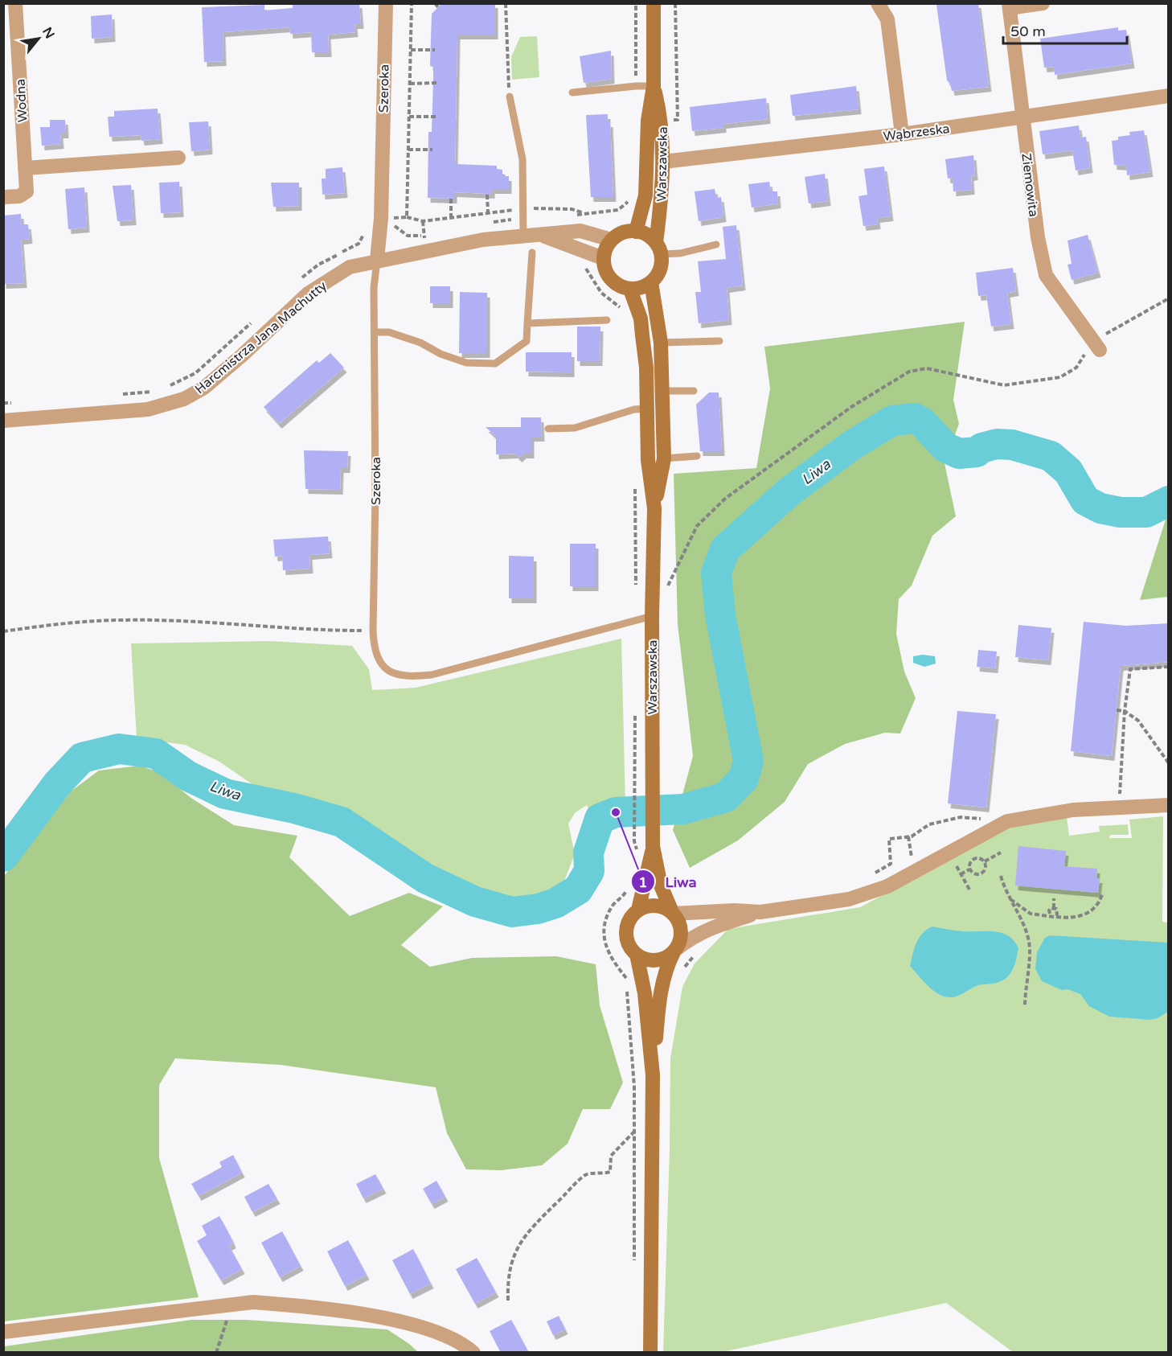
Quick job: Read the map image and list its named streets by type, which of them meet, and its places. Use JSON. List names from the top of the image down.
{
  "streets": {
    "main road": ["Warszawska"],
    "street": [
      "Szeroka",
      "Wodna",
      "Wąbrzeska",
      "Ziemowita",
      "Harcmistrza Jana Machutty"
    ]
  },
  "crossings": [
    ["Szeroka", "Warszawska"],
    ["Szeroka", "Harcmistrza Jana Machutty"],
    ["Wąbrzeska", "Warszawska"],
    ["Wąbrzeska", "Ziemowita"],
    ["Warszawska", "Harcmistrza Jana Machutty"]
  ],
  "water": ["Liwa"],
  "places": ["Liwa"],
  "scale_bar": "50 m",
  "north": "top right"
}
